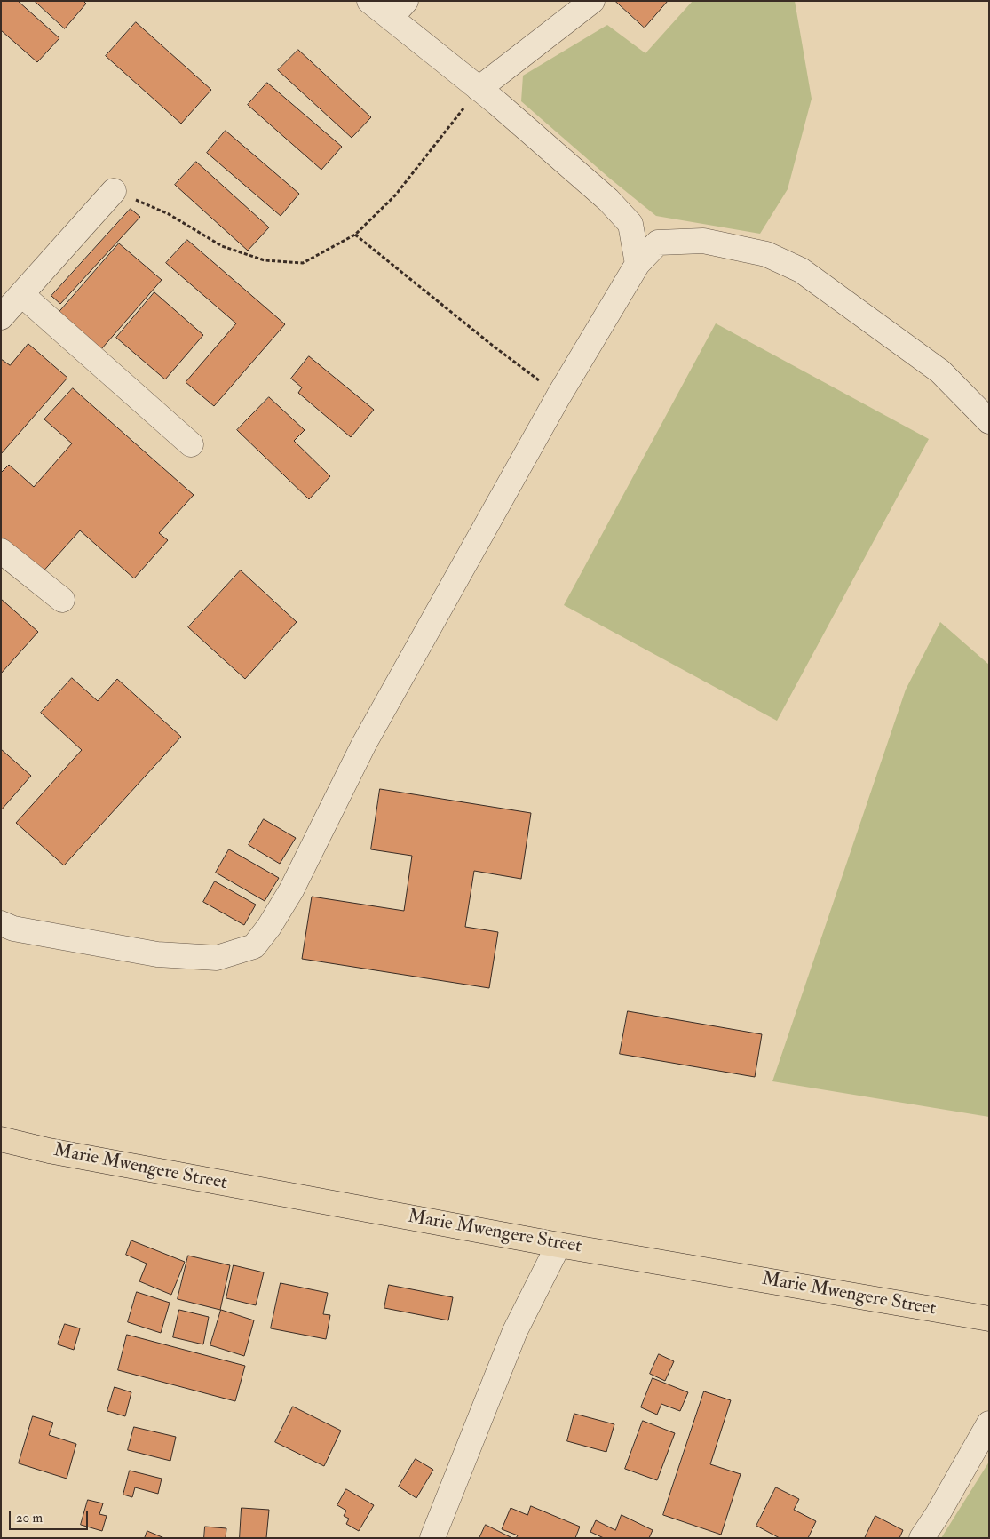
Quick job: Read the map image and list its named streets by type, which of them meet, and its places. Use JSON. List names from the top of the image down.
{
  "streets": {
    "main road": ["Marie Mwengere Street"]
  },
  "scale_bar": "20 m"
}
